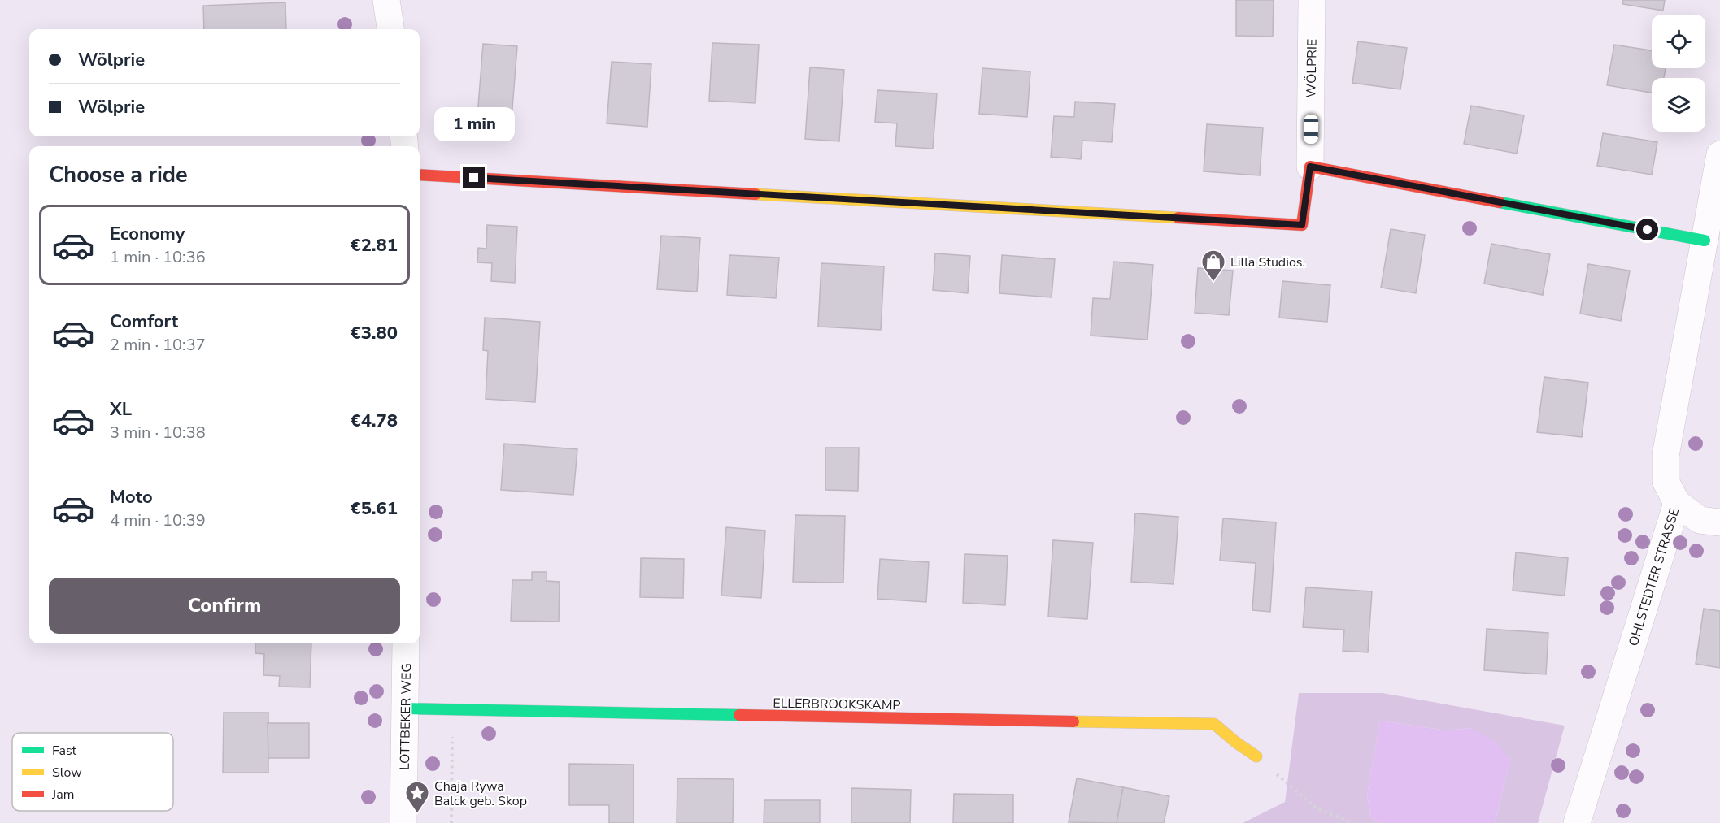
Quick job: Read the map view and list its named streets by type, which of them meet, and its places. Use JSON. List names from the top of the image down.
{
  "streets": {
    "street": [
      "WÖLPRIE",
      "OHLSTEDTER STRASSE",
      "ELLERBROOKSKAMP",
      "LOTTBEKER WEG"
    ]
  },
  "crossings": [
    ["ELLERBROOKSKAMP", "LOTTBEKER WEG"]
  ],
  "places": {
    "shop": ["Lilla Studios."],
    "place": ["Chaja Rywa Balck geb. Skop"]
  },
  "legend": ["Fast", "Slow", "Jam"],
  "page": {
    "banner": ["Wölprie", "Wölprie"],
    "bubble": "1 min",
    "heading": "Choose a ride",
    "list": [
      {
        "name": "Economy",
        "note": "1 min · 10:36",
        "value": "€2.81"
      },
      {
        "name": "Comfort",
        "note": "2 min · 10:37",
        "value": "€3.80"
      },
      {
        "name": "XL",
        "note": "3 min · 10:38",
        "value": "€4.78"
      },
      {
        "name": "Moto",
        "note": "4 min · 10:39",
        "value": "€5.61"
      }
    ],
    "buttons": "Confirm"
  }
}
